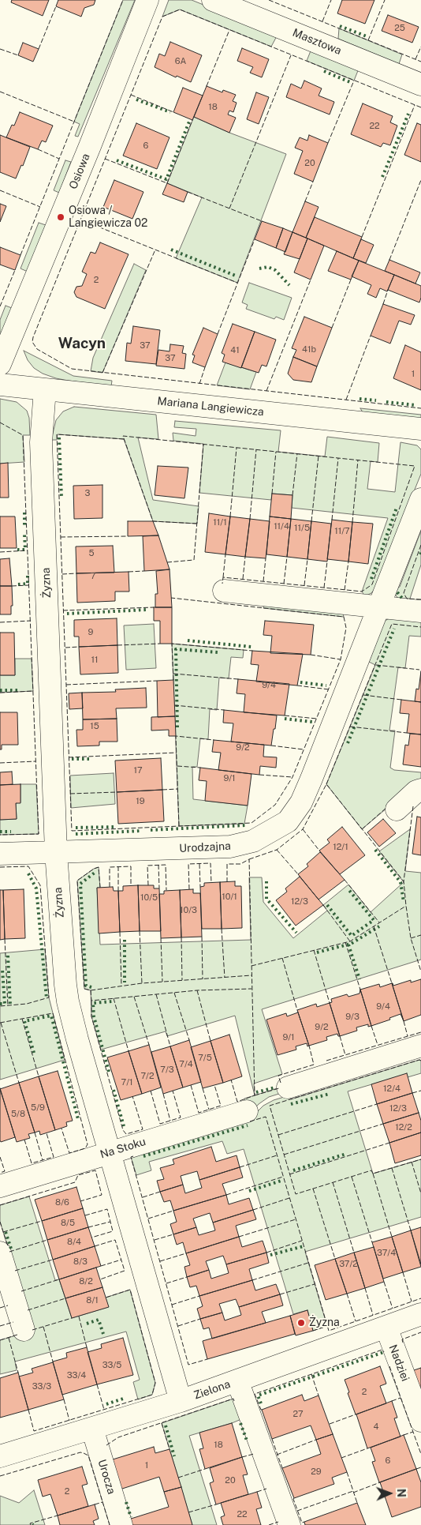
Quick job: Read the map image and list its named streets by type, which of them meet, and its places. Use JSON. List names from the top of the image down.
{
  "streets": {
    "street": [
      "Masztowa",
      "Osiowa",
      "Mariana Langiewicza",
      "Żyzna",
      "Urodzajna",
      "Na Stoku",
      "Nadziei",
      "Zielona",
      "Urocza"
    ]
  },
  "crossings": [
    ["Mariana Langiewicza", "Żyzna"],
    ["Żyzna", "Urodzajna"],
    ["Żyzna", "Na Stoku"],
    ["Żyzna", "Zielona"],
    ["Nadziei", "Zielona"],
    ["Zielona", "Urocza"]
  ],
  "districts": ["Wacyn"],
  "places": ["Osiowa / Langiewicza 02", "Żyzna"],
  "house_numbers": [
    "25",
    "6A",
    "18",
    "22",
    "6",
    "20",
    "2",
    "37",
    "41b",
    "41",
    "37",
    "1",
    "3",
    "11/1",
    "11/4",
    "11/5",
    "11/7",
    "5",
    "7",
    "9",
    "11",
    "9/4",
    "15",
    "9/2",
    "17",
    "9/1",
    "19",
    "12/1",
    "10/1",
    "10/5",
    "12/3",
    "10/3",
    "9/4",
    "9/3",
    "9/2",
    "9/1",
    "7/5",
    "7/4",
    "7/3",
    "7/2",
    "7/1",
    "12/4",
    "5/9",
    "12/3",
    "5/8",
    "12/2",
    "8/6",
    "8/5",
    "8/4",
    "37/4",
    "8/3",
    "37/2",
    "8/2",
    "8/1",
    "33/5",
    "33/4",
    "33/3",
    "2",
    "27",
    "4",
    "18",
    "6",
    "1",
    "29",
    "20",
    "2",
    "22"
  ],
  "north": "right"
}
